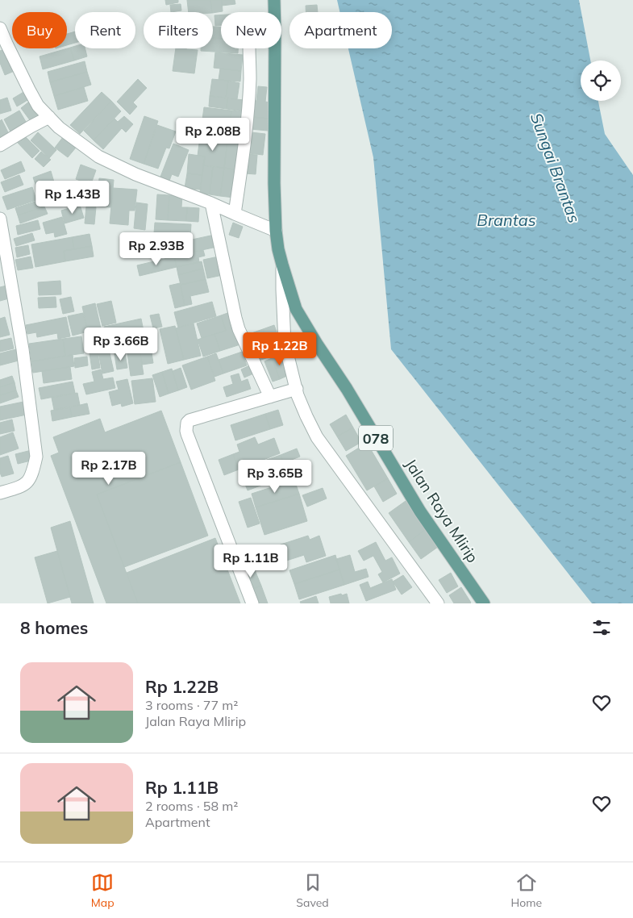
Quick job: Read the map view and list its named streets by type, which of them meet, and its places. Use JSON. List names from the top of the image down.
{
  "streets": {
    "main road": ["078", "Jalan Raya Mlirip"]
  },
  "water": ["Sungai Brantas", "Brantas"],
  "page": {
    "chip": [
      "Buy",
      "Rent",
      "Filters",
      "New",
      "Apartment"
    ],
    "price": [
      "Rp 2.08B",
      "Rp 1.43B",
      "Rp 2.93B",
      "Rp 3.66B",
      "Rp 1.22B",
      "Rp 2.17B",
      "Rp 3.65B",
      "Rp 1.11B"
    ],
    "heading": "8 homes",
    "list": [
      {
        "name": "Rp 1.22B",
        "note": "3 rooms · 77 m² · Jalan Raya Mlirip"
      },
      {
        "name": "Rp 1.11B",
        "note": "2 rooms · 58 m² · Apartment"
      }
    ],
    "tabs": ["Map", "Saved", "Home"]
  }
}
